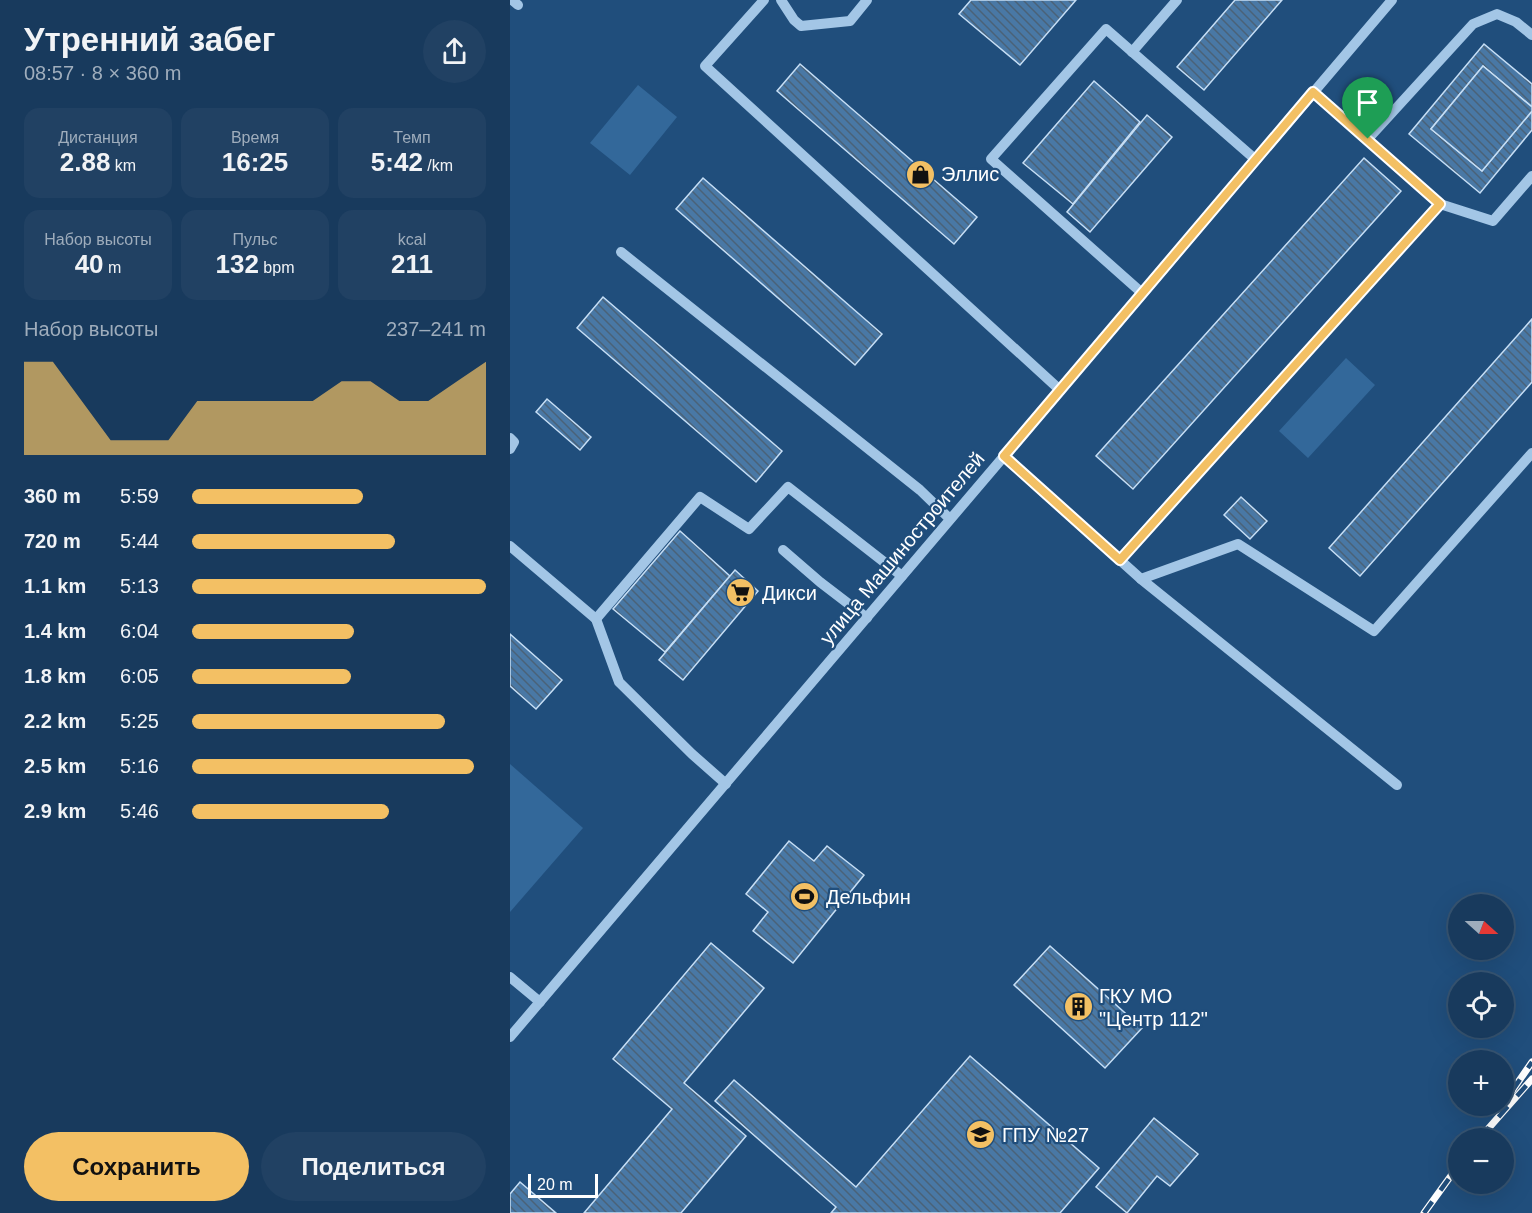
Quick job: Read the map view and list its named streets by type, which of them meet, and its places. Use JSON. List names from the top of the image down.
{
  "streets": {
    "street": ["улица Машиностроителей"]
  },
  "places": {
    "shop": ["Эллис"],
    "supermarket": ["Дикси"],
    "sports": ["Дельфин"],
    "building": ["ГКУ МО \"Центр 112\""],
    "school or university": ["ГПУ №27"]
  },
  "scale_bar": "20 m",
  "north": "right",
  "page": {
    "heading": ["Утренний забег", "08:57 · 8 × 360 m"],
    "stats": [
      ["Дистанция", "2.88 km"],
      ["Время", "16:25"],
      ["Темп", "5:42 /km"],
      ["Набор высоты", "40 m"],
      ["Пульс", "132 bpm"],
      ["kcal", "211"]
    ],
    "chart": ["Набор высоты", "237–241 m"],
    "list": [
      {
        "name": "360 m",
        "note": "5:59"
      },
      {
        "name": "720 m",
        "note": "5:44"
      },
      {
        "name": "1.1 km",
        "note": "5:13"
      },
      {
        "name": "1.4 km",
        "note": "6:04"
      },
      {
        "name": "1.8 km",
        "note": "6:05"
      },
      {
        "name": "2.2 km",
        "note": "5:25"
      },
      {
        "name": "2.5 km",
        "note": "5:16"
      },
      {
        "name": "2.9 km",
        "note": "5:46"
      }
    ],
    "map_buttons": ["+", "−"],
    "buttons": ["Сохранить", "Поделиться"],
    "scale": "20 m"
  }
}
